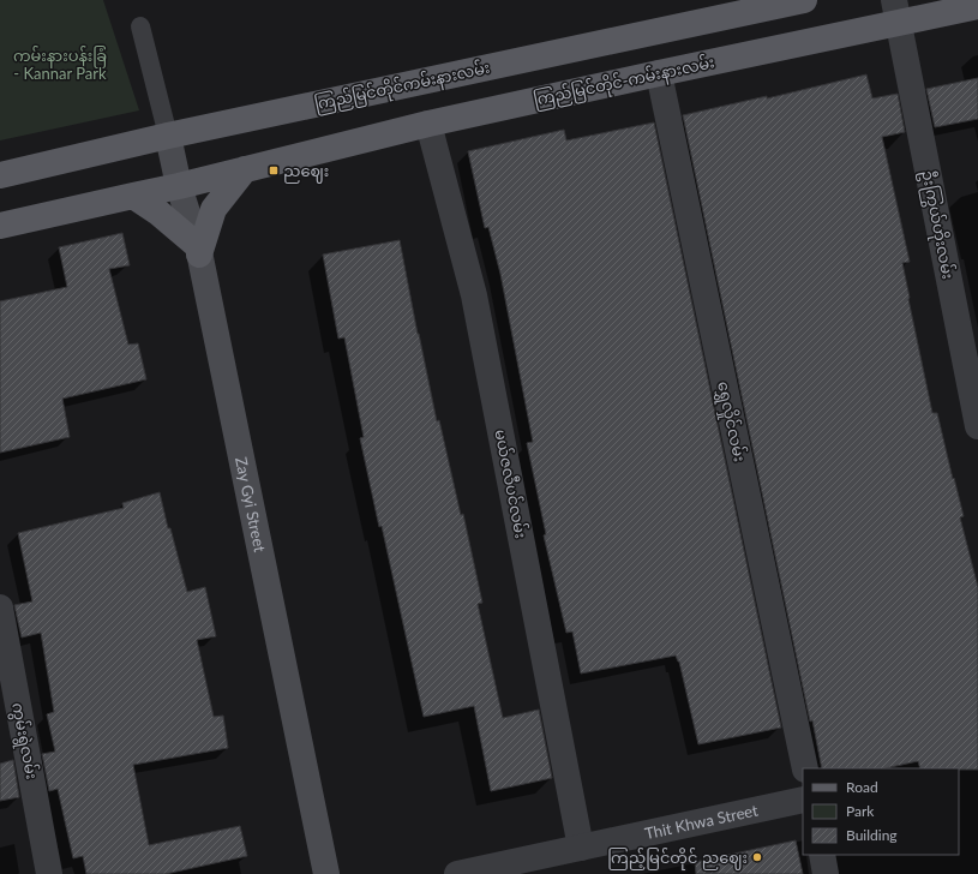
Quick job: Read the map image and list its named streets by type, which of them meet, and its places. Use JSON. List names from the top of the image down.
{
  "streets": {
    "main road": ["ကြည်မြင်တိုင်-ကမ်းနားလမ်း", "ကြည်မြင်တိုင်ကမ်းနားလမ်း", "Zay Gyi Street"],
    "street": [
      "ဦးကြွယ်ဟိုးလမ်း",
      "ရွှေလှိုင်လမ်း",
      "မယ်ဇလီပင်လမ်း",
      "ကွမ်းရွဲလမ်း",
      "Thit Khwa Street"
    ]
  },
  "crossings": [
    ["ကြည်မြင်တိုင်-ကမ်းနားလမ်း", "ဦးကြွယ်ဟိုးလမ်း"],
    ["ကြည်မြင်တိုင်-ကမ်းနားလမ်း", "ရွှေလှိုင်လမ်း"],
    ["ကြည်မြင်တိုင်-ကမ်းနားလမ်း", "မယ်ဇလီပင်လမ်း"],
    ["ကြည်မြင်တိုင်ကမ်းနားလမ်း", "Zay Gyi Street"],
    ["မယ်ဇလီပင်လမ်း", "Thit Khwa Street"]
  ],
  "parks": ["ကမ်းနားပန်းခြံ - Kannar Park"],
  "places": {
    "transit": ["ညဈေး"],
    "other": ["ကြည့်မြင်တိုင် ညဈေး"]
  },
  "legend": ["Road", "Park", "Building"]
}
